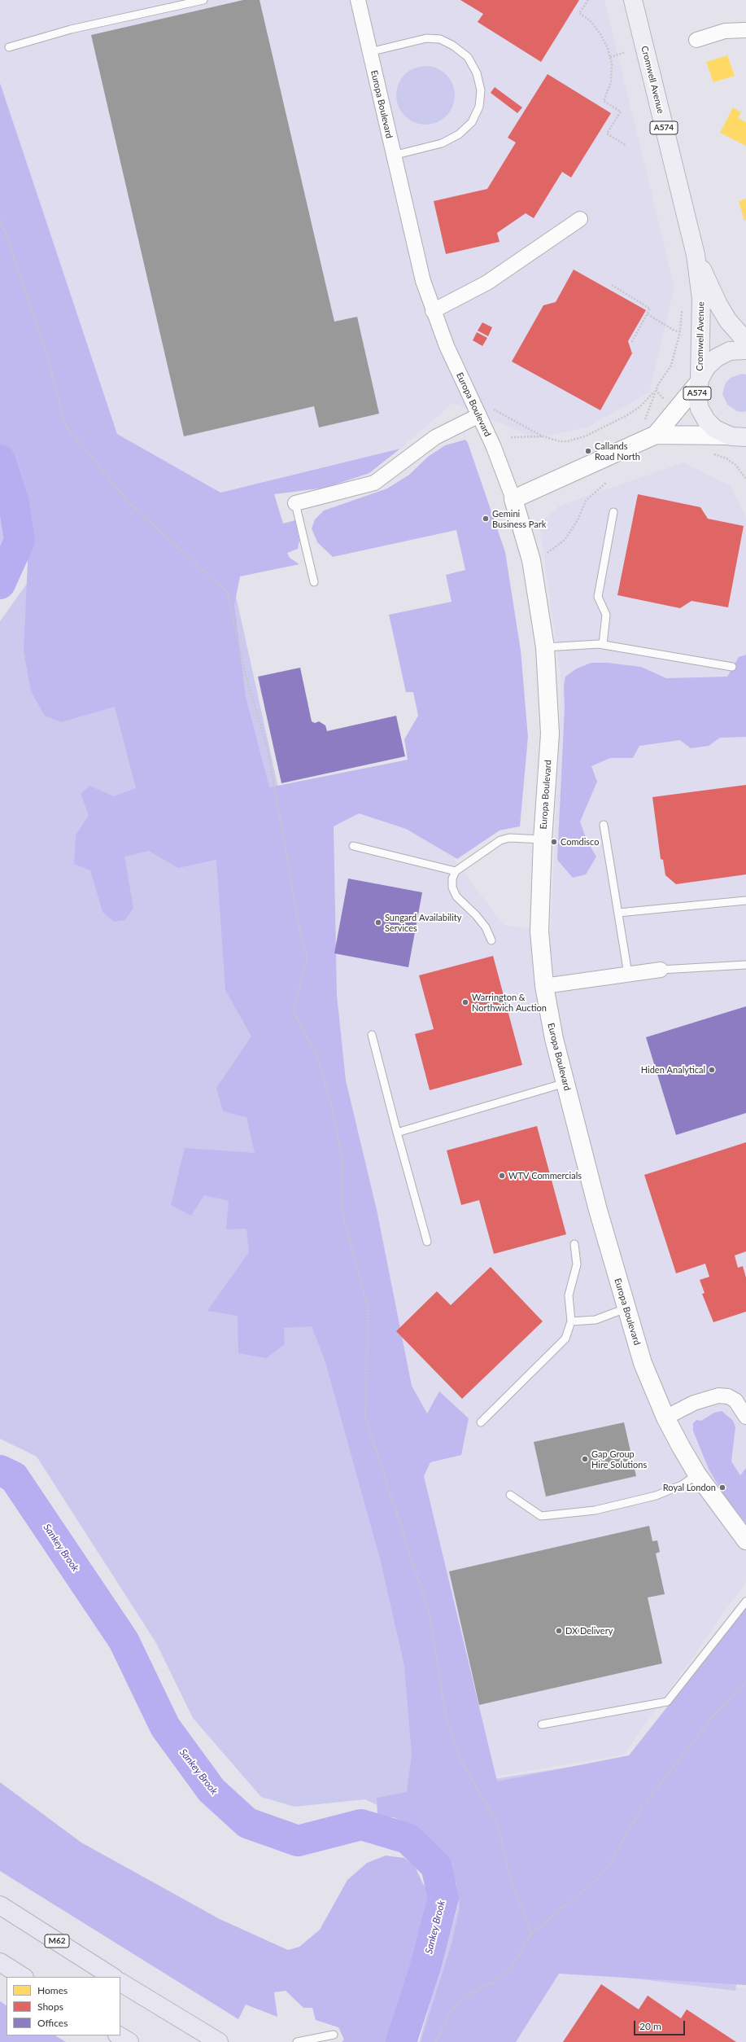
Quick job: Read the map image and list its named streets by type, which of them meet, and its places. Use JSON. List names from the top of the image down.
{
  "streets": {
    "highway": ["M62"],
    "main road": ["Cromwell Avenue", "A574"],
    "street": ["Europa Boulevard"]
  },
  "crossings": [
    ["Cromwell Avenue", "A574"]
  ],
  "water": ["Sankey Brook"],
  "places": [
    "Callands Road North",
    "Gemini Business Park",
    "Comdisco",
    "Sungard Availability Services",
    "Warrington & Northwich Auction",
    "Hiden Analytical",
    "WTV Commercials",
    "Gap Group Hire Solutions",
    "Royal London",
    "DX Delivery"
  ],
  "legend": ["Homes", "Shops", "Offices"],
  "scale_bar": "20 m"
}
